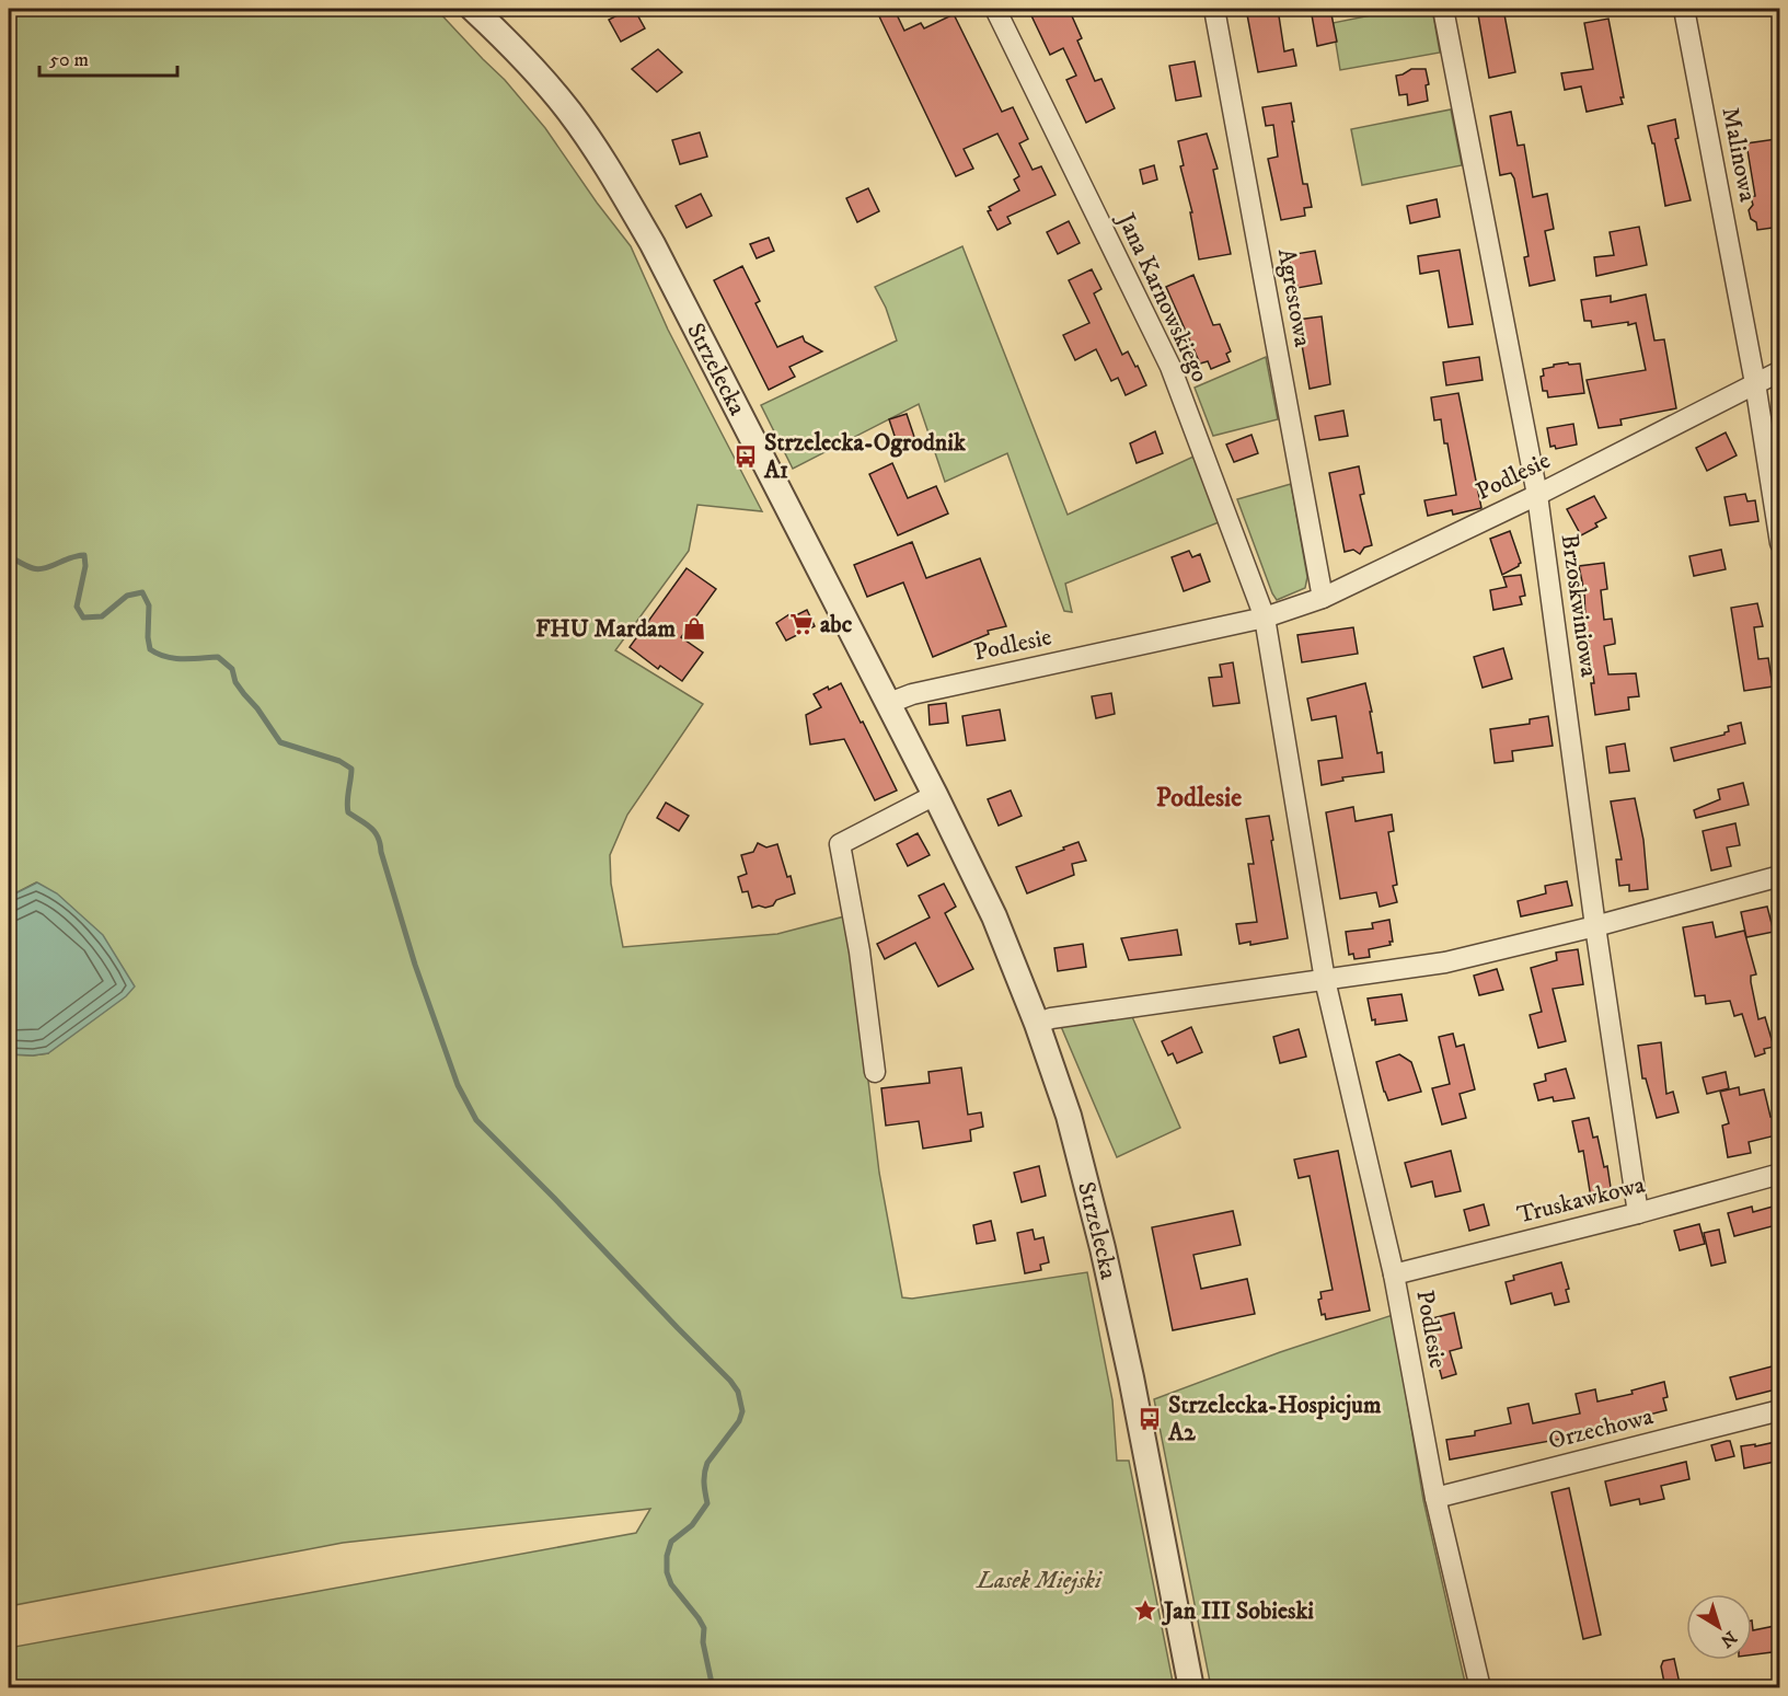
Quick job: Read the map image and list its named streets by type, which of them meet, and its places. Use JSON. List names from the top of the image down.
{
  "streets": {
    "street": [
      "Malinowa",
      "Jana Karnowskiego",
      "Agrestowa",
      "Strzelecka",
      "Podlesie",
      "Brzoskwiniowa",
      "Truskawkowa",
      "Orzechowa"
    ]
  },
  "crossings": [
    ["Malinowa", "Podlesie"],
    ["Jana Karnowskiego", "Podlesie"],
    ["Agrestowa", "Podlesie"],
    ["Strzelecka", "Podlesie"],
    ["Podlesie", "Brzoskwiniowa"],
    ["Podlesie", "Truskawkowa"],
    ["Podlesie", "Orzechowa"],
    ["Brzoskwiniowa", "Truskawkowa"]
  ],
  "districts": ["Podlesie"],
  "parks": ["Lasek Miejski"],
  "places": {
    "bus stop": ["Strzelecka-Ogrodnik A1", "Strzelecka-Hospicjum A2"],
    "supermarket": ["abc"],
    "shop": ["FHU Mardam"],
    "place": ["Jan III Sobieski"]
  },
  "scale_bar": "50 m",
  "north": "bottom right"
}
